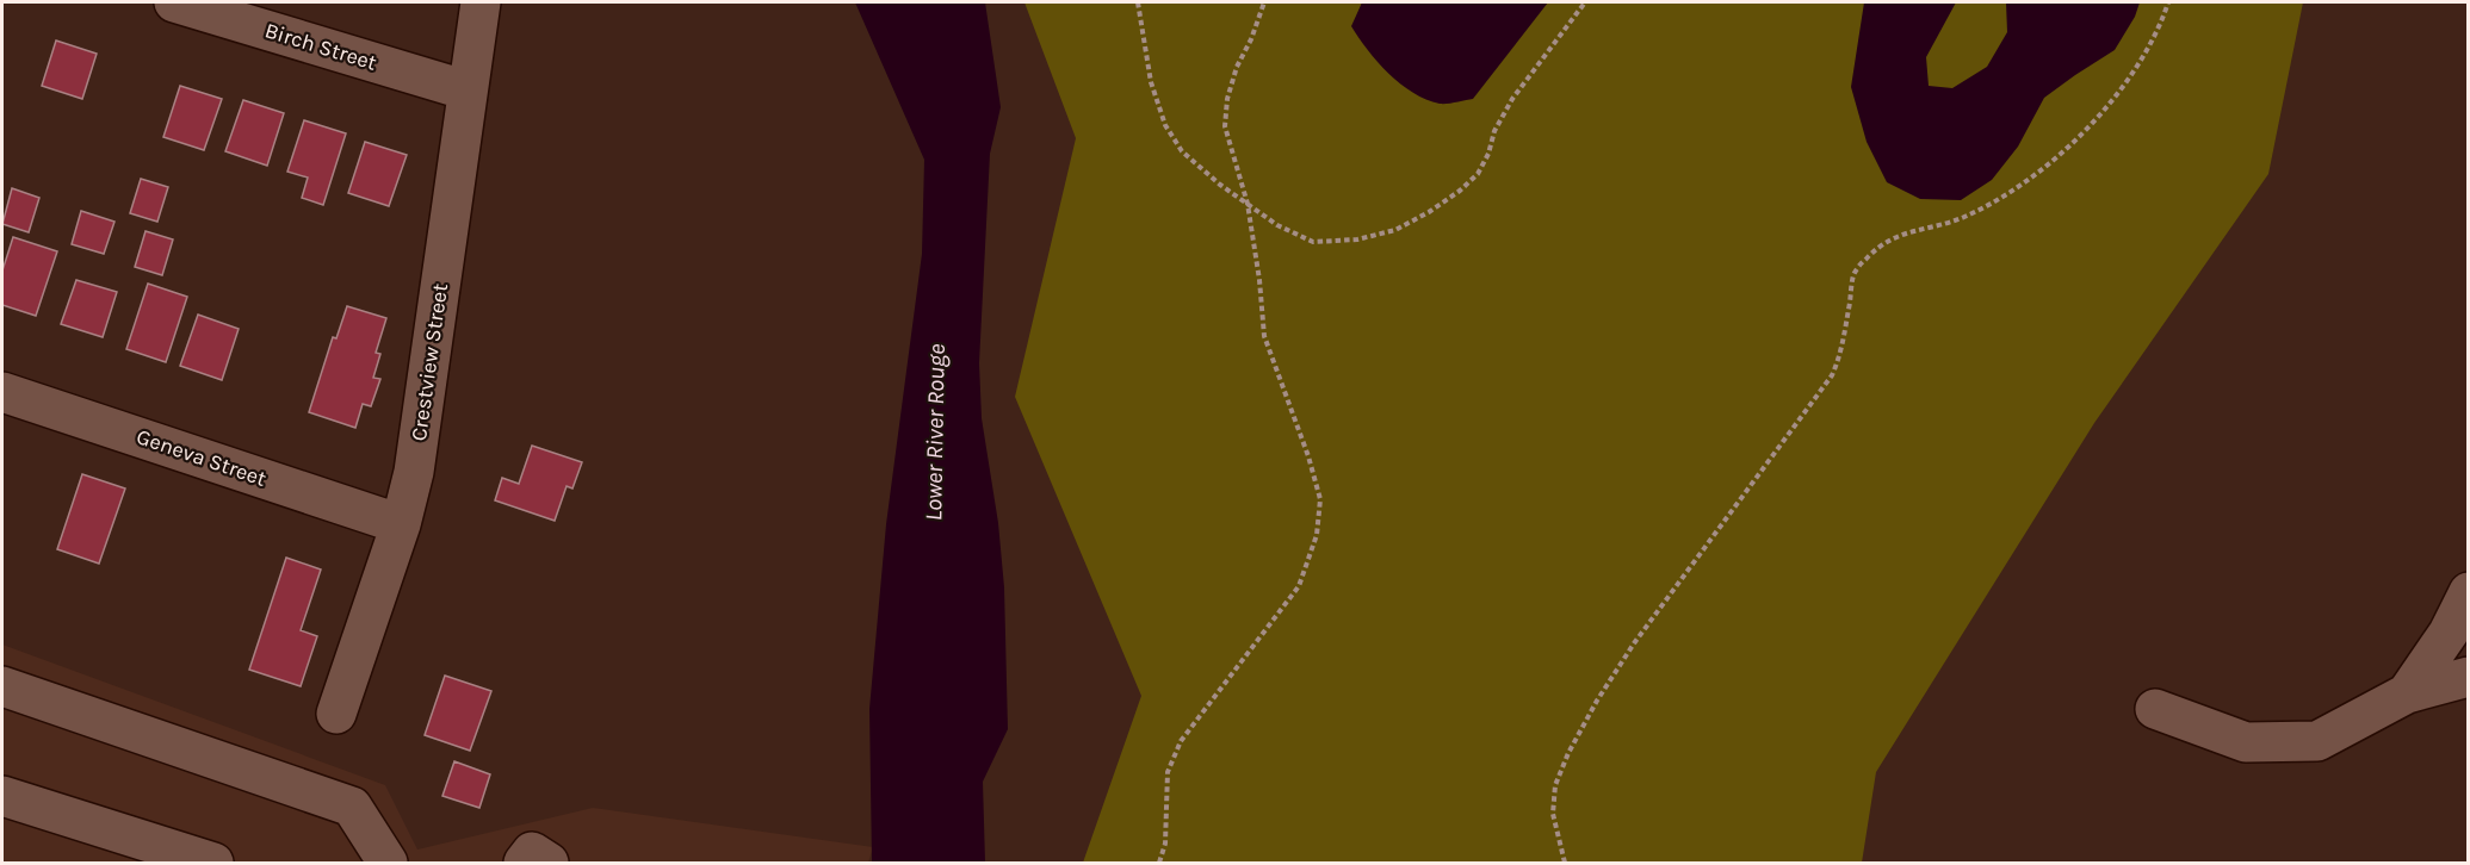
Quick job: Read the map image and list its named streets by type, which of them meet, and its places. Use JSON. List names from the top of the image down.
{
  "streets": {
    "street": ["Birch Street", "Crestview Street", "Geneva Street"]
  },
  "crossings": [
    ["Birch Street", "Crestview Street"],
    ["Crestview Street", "Geneva Street"]
  ],
  "water": ["Lower River Rouge"]
}
